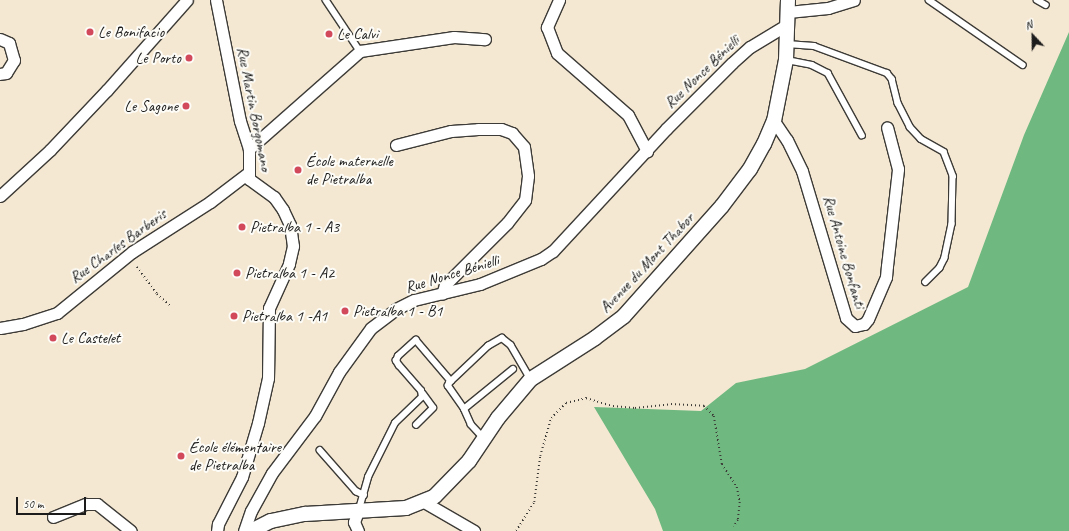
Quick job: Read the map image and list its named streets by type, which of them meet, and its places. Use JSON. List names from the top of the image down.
{
  "streets": {
    "street": [
      "Rue Nonce Bénielli",
      "Rue Martin Borgomano",
      "Rue Charles Barberis",
      "Rue Antoine Bonfanti",
      "Avenue du Mont Thabor"
    ]
  },
  "crossings": [
    ["Rue Nonce Bénielli", "Avenue du Mont Thabor"],
    ["Rue Martin Borgomano", "Rue Charles Barberis"],
    ["Rue Antoine Bonfanti", "Avenue du Mont Thabor"]
  ],
  "places": [
    "Le Bonifacio",
    "Le Calvi",
    "Le Porto",
    "Le Sagone",
    "École maternelle de Pietralba",
    "Pietralba 1 - A3",
    "Pietralba 1 - A2",
    "Pietralba 1 - B1",
    "Pietralba 1 -A1",
    "Le Castelet",
    "École élémentaire de Pietralba"
  ],
  "scale_bar": "50 m",
  "north": "top"
}
